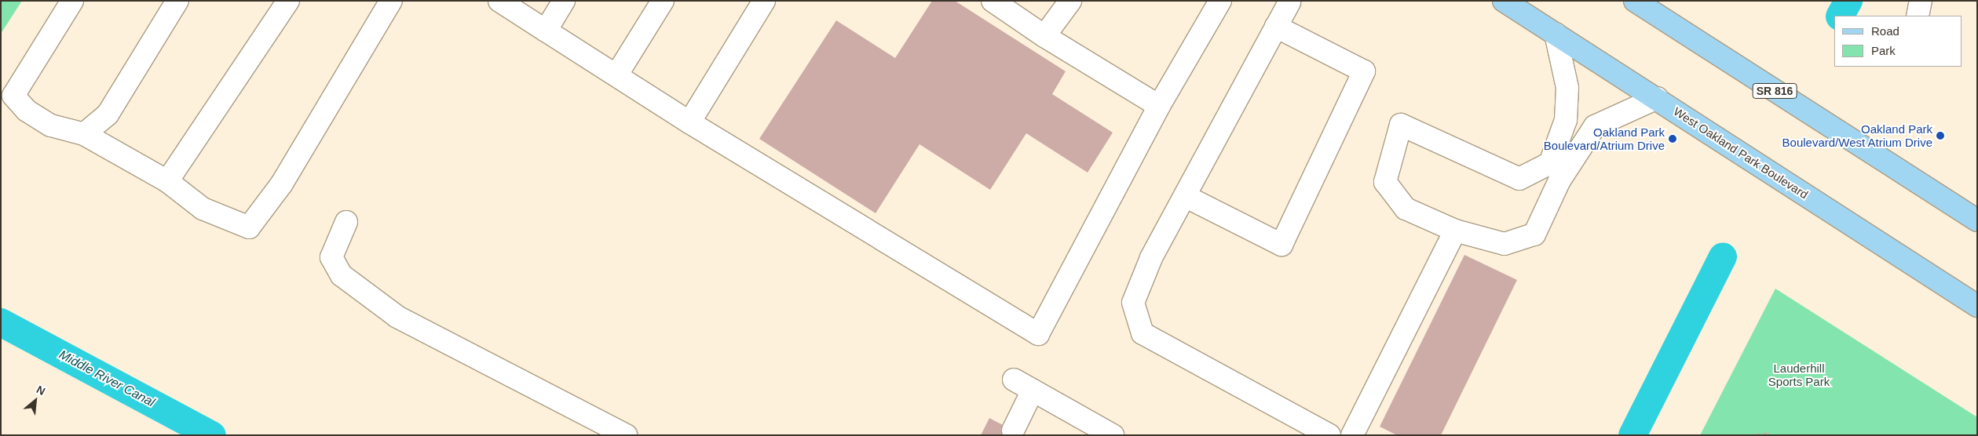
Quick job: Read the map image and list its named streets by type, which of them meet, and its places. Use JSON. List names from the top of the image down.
{
  "streets": {
    "main road": ["SR 816", "West Oakland Park Boulevard"]
  },
  "water": ["Middle River Canal"],
  "parks": ["Lauderhill Sports Park"],
  "places": ["Oakland Park Boulevard/West Atrium Drive", "Oakland Park Boulevard/Atrium Drive"],
  "legend": ["Road", "Park"],
  "north": "top right"
}
